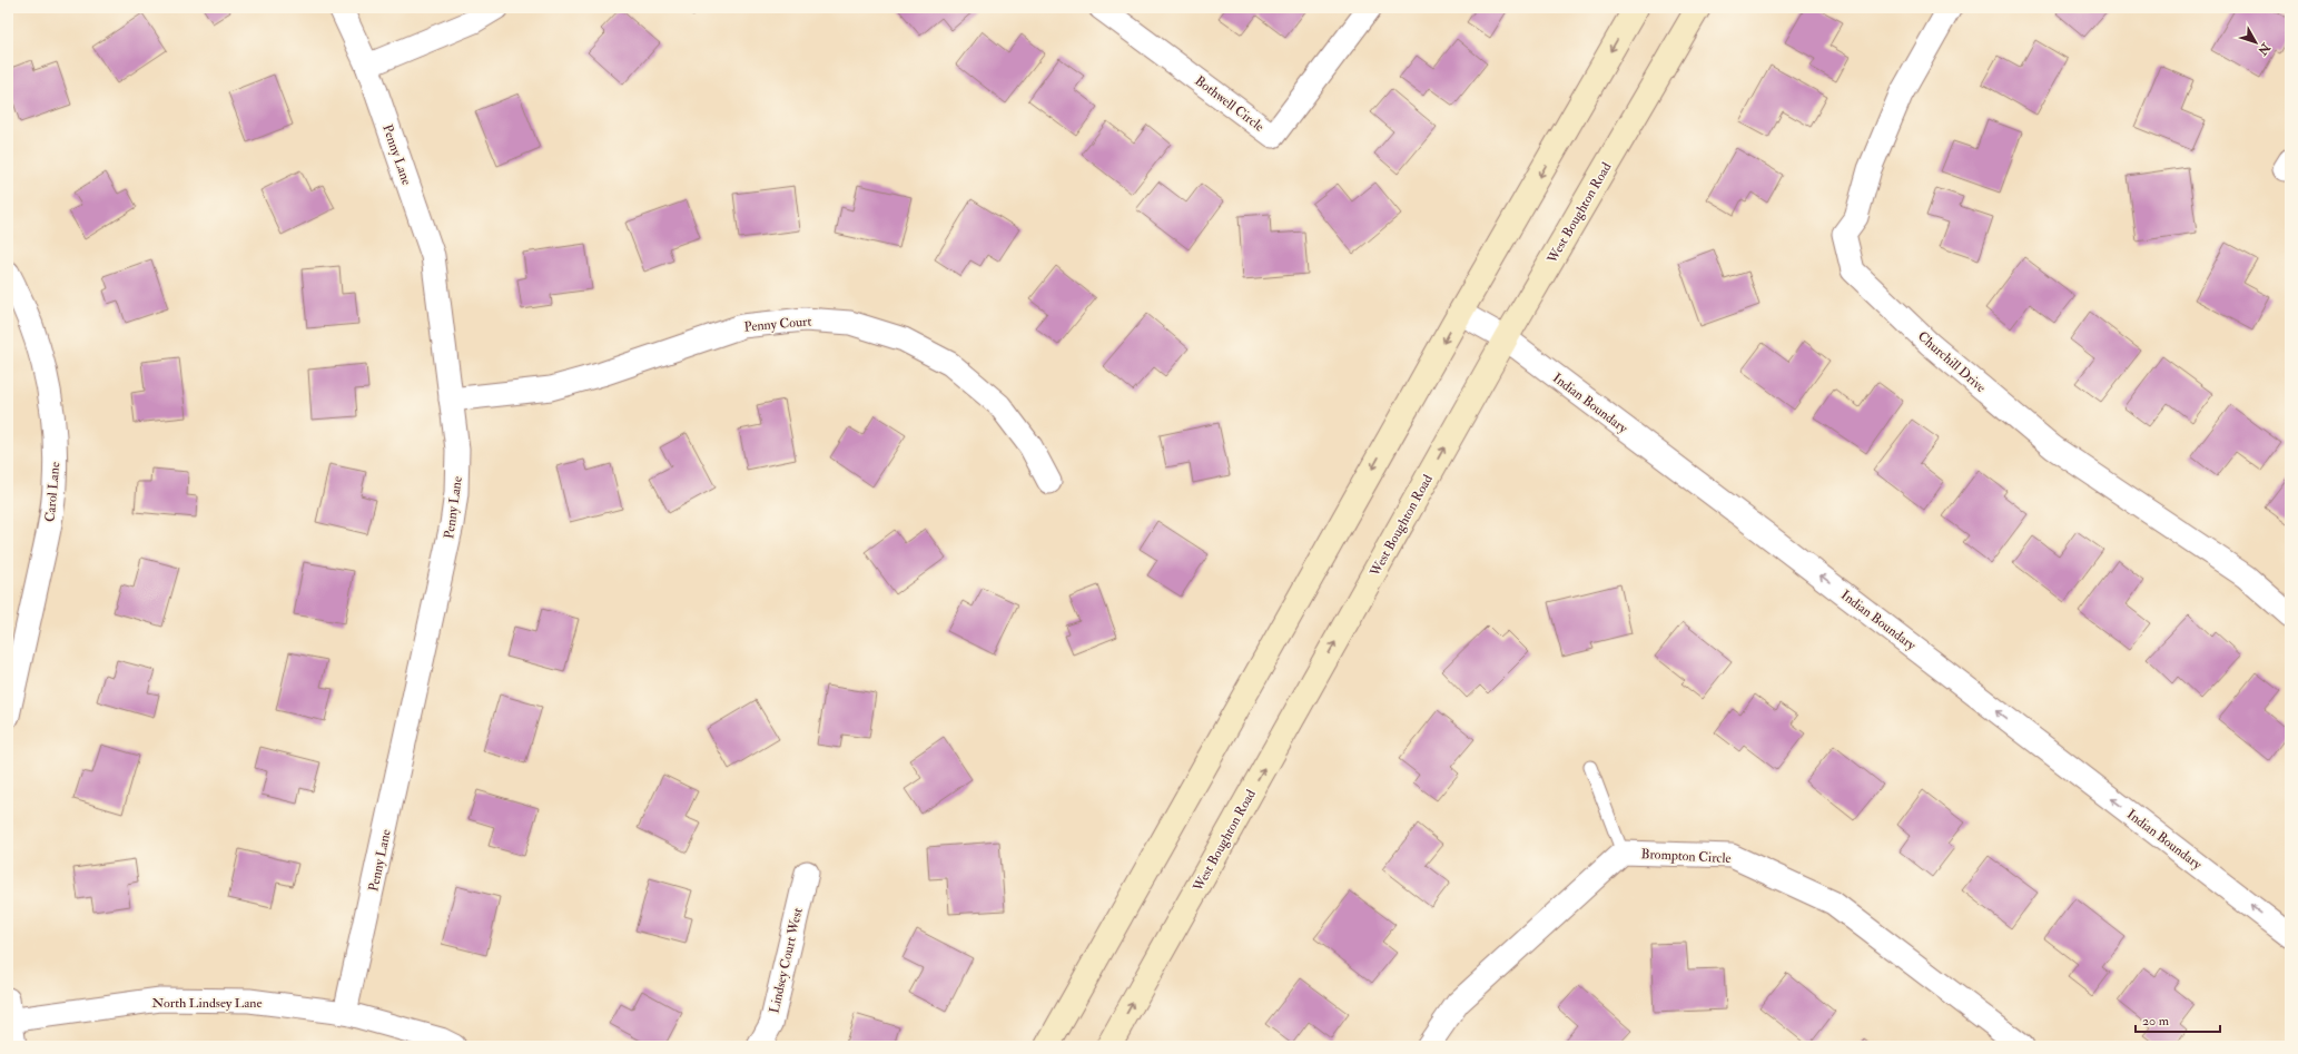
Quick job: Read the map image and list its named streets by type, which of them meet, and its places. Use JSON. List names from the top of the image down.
{
  "streets": {
    "main road": ["West Boughton Road"],
    "street": [
      "Bothwell Circle",
      "Penny Lane",
      "Penny Court",
      "Churchill Drive",
      "Indian Boundary",
      "Carol Lane",
      "Brompton Circle",
      "Lindsey Court West",
      "North Lindsey Lane"
    ]
  },
  "crossings": [
    ["Penny Lane", "Penny Court"],
    ["Penny Lane", "North Lindsey Lane"],
    ["West Boughton Road", "Indian Boundary"]
  ],
  "one_way": ["Indian Boundary"],
  "scale_bar": "20 m",
  "north": "bottom right"
}
